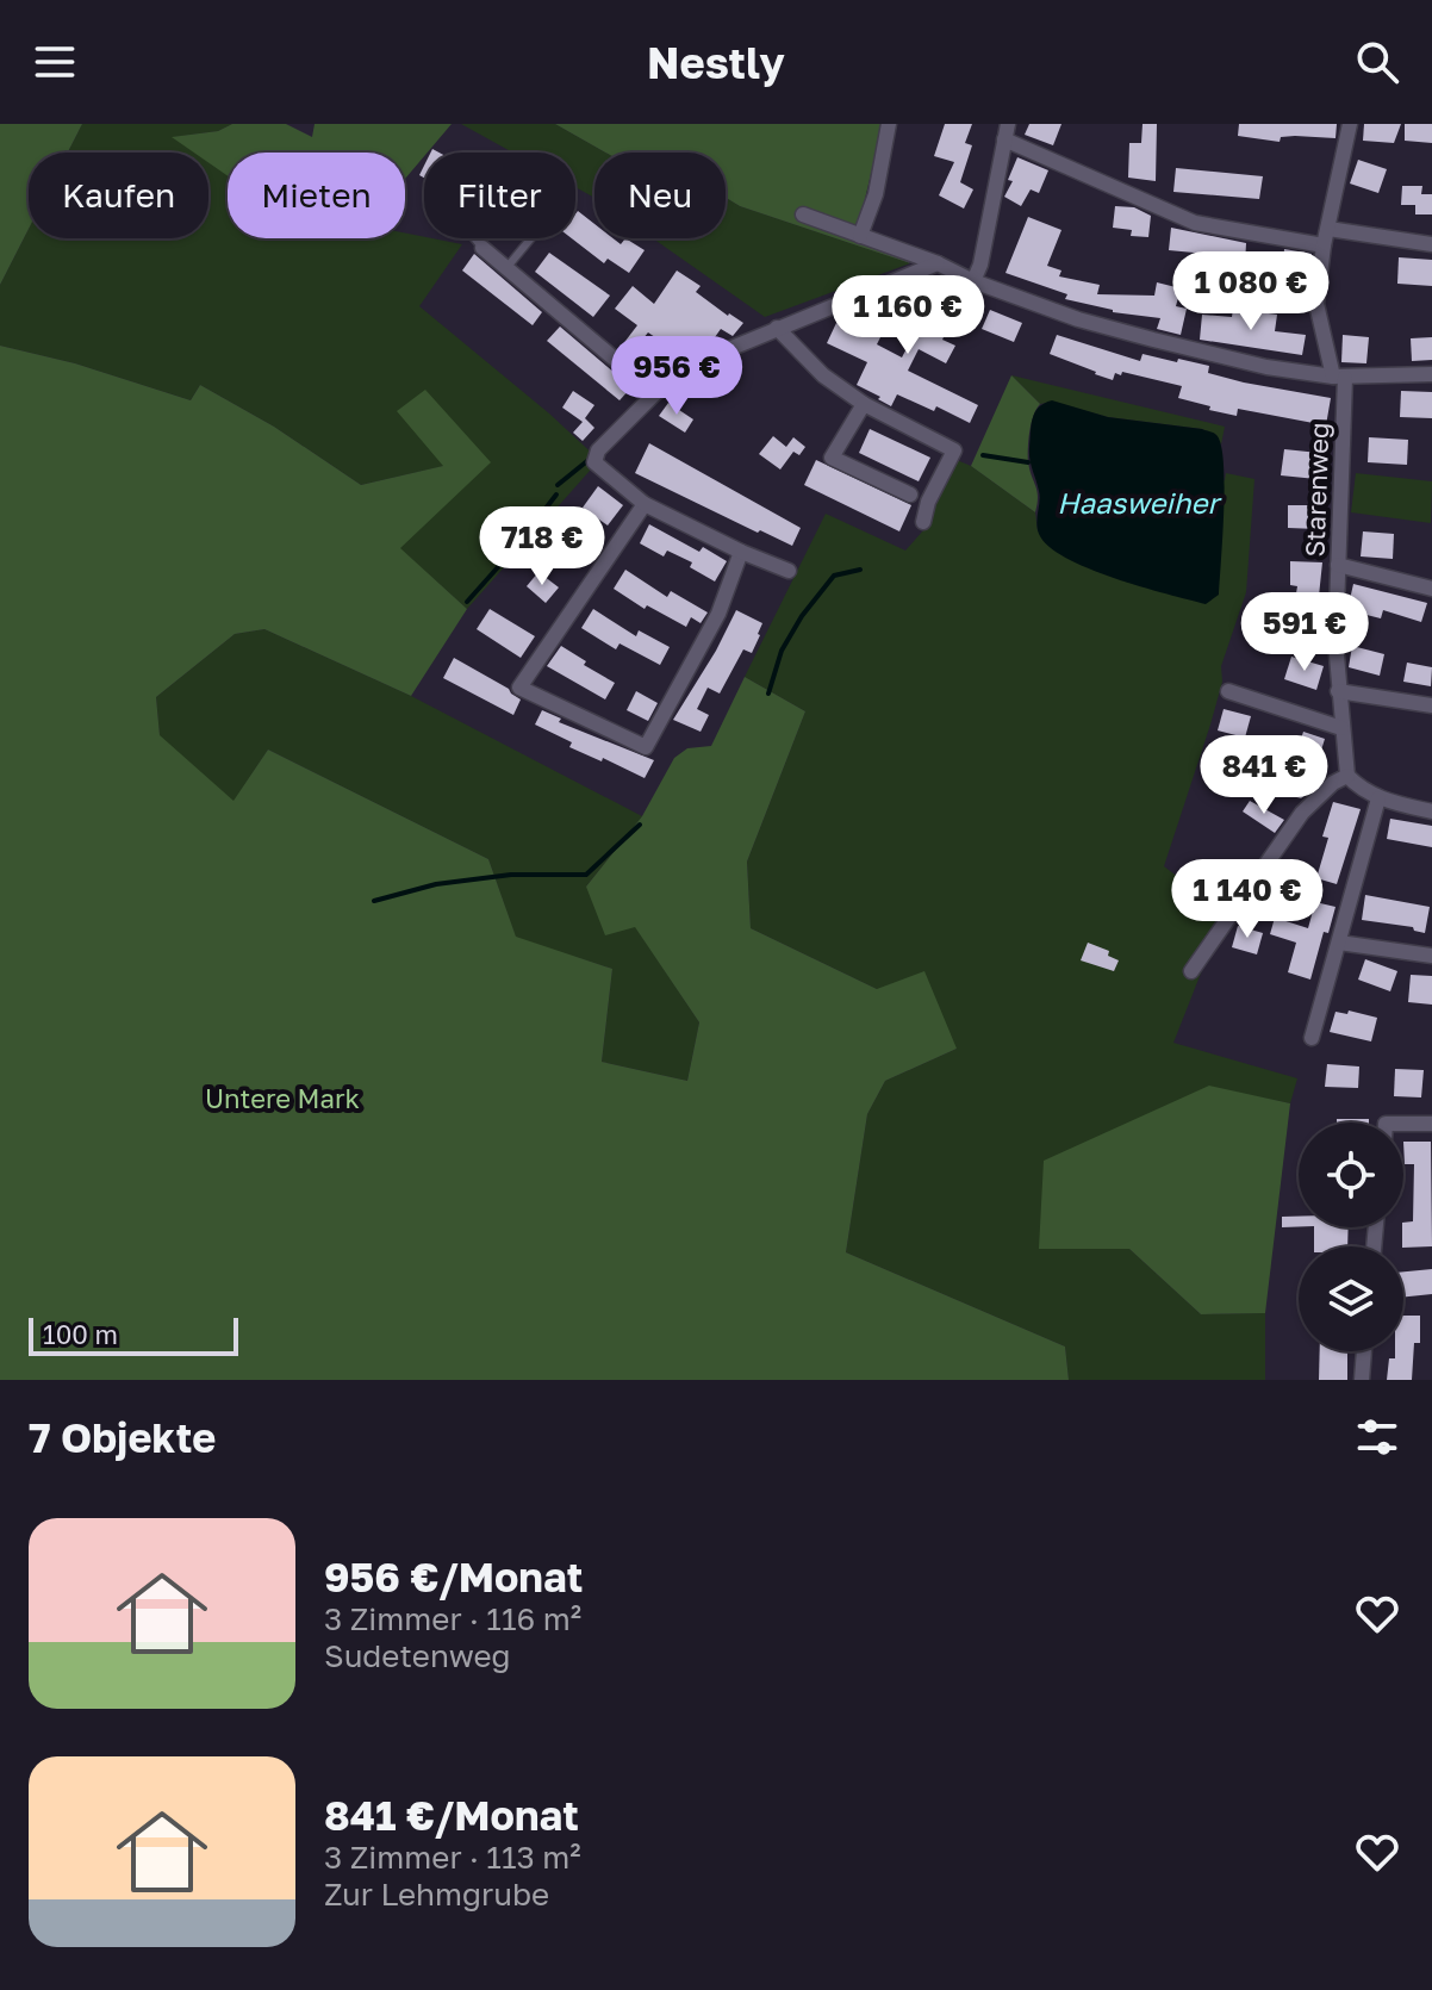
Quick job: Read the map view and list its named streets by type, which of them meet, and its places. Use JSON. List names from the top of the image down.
{
  "streets": {
    "street": ["Starenweg"]
  },
  "water": ["Haasweiher"],
  "parks": ["Untere Mark"],
  "scale_bar": "100 m",
  "page": {
    "header": "Nestly",
    "chip": [
      "Kaufen",
      "Mieten",
      "Filter",
      "Neu"
    ],
    "price": [
      "1 080 €",
      "1 160 €",
      "956 €",
      "718 €",
      "591 €",
      "841 €",
      "1 140 €"
    ],
    "scale": "100 m",
    "heading": "7 Objekte",
    "list": [
      {
        "name": "956 €/Monat",
        "note": "3 Zimmer · 116 m² · Sudetenweg"
      },
      {
        "name": "841 €/Monat",
        "note": "3 Zimmer · 113 m² · Zur Lehmgrube"
      }
    ]
  }
}
